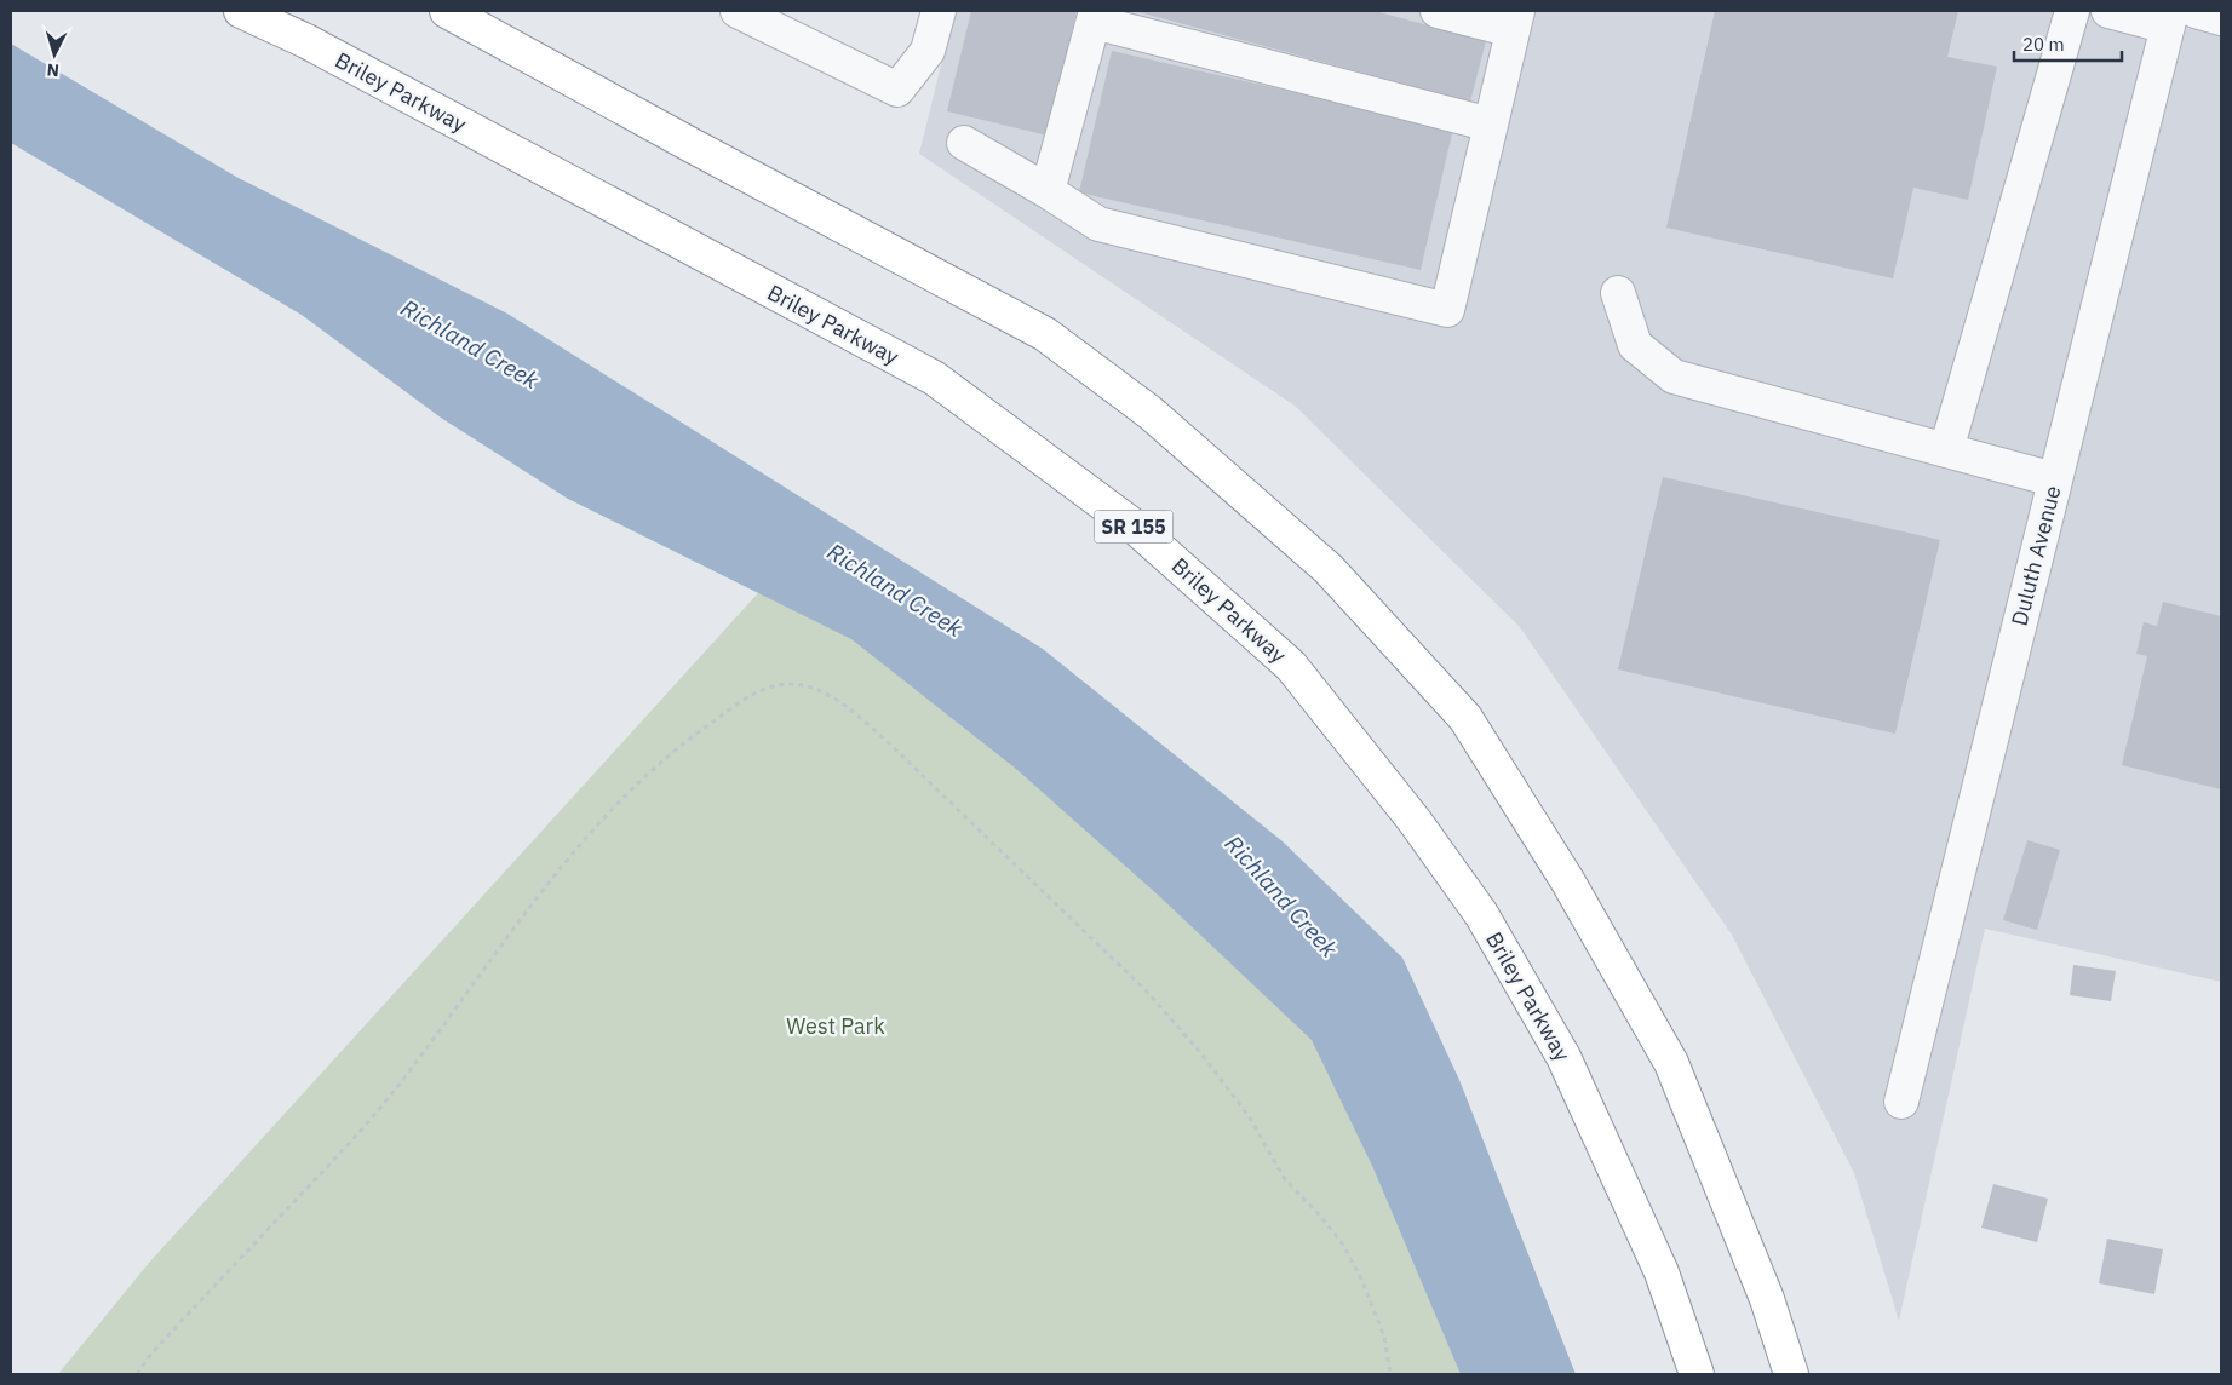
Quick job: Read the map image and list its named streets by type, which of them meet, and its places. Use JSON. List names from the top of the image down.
{
  "streets": {
    "highway": ["Briley Parkway", "SR 155"],
    "street": ["Duluth Avenue"]
  },
  "water": ["Richland Creek"],
  "parks": ["West Park"],
  "scale_bar": "20 m",
  "north": "bottom"
}
